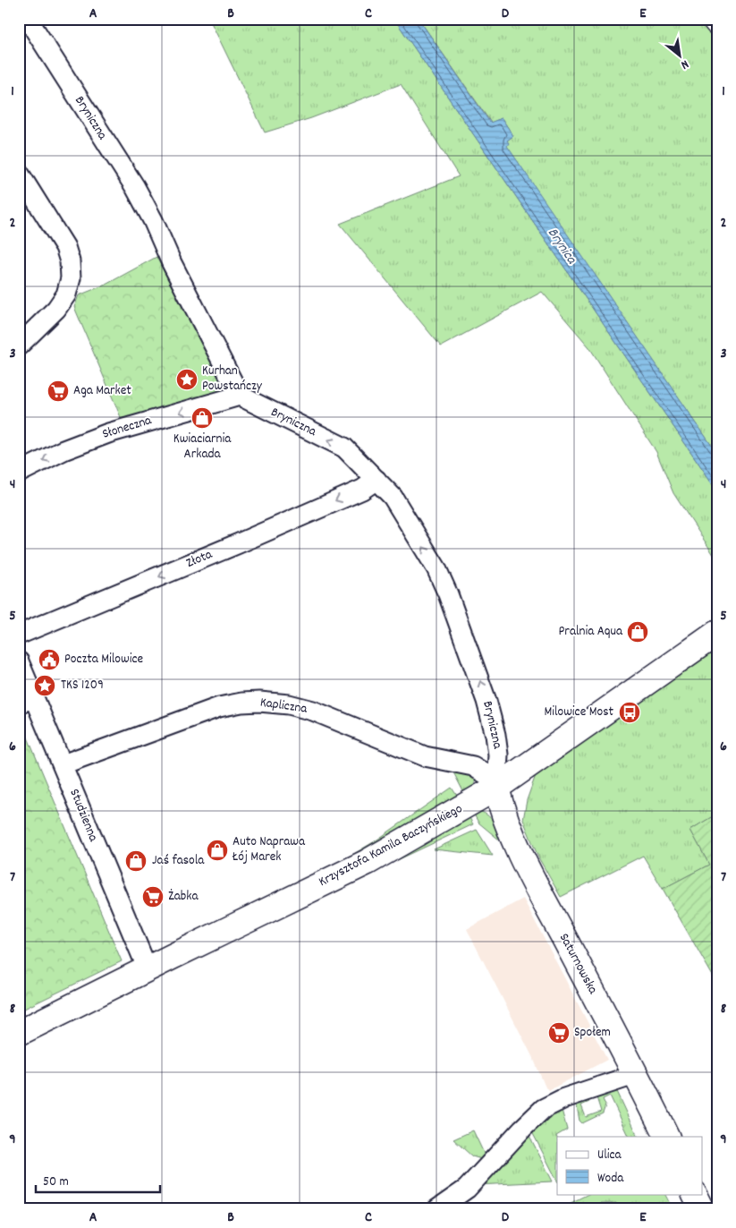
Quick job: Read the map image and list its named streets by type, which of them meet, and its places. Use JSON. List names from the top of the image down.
{
  "streets": {
    "street": [
      "Bryniczna",
      "Słoneczna",
      "Złota",
      "Kapliczna",
      "Studzienna",
      "Krzysztofa Kamila Baczyńskiego",
      "Saturnowska"
    ]
  },
  "crossings": [
    ["Bryniczna", "Słoneczna"],
    ["Bryniczna", "Złota"],
    ["Bryniczna", "Kapliczna"],
    ["Bryniczna", "Krzysztofa Kamila Baczyńskiego"],
    ["Bryniczna", "Saturnowska"],
    ["Kapliczna", "Studzienna"],
    ["Kapliczna", "Krzysztofa Kamila Baczyńskiego"],
    ["Kapliczna", "Saturnowska"],
    ["Studzienna", "Krzysztofa Kamila Baczyńskiego"],
    ["Krzysztofa Kamila Baczyńskiego", "Saturnowska"]
  ],
  "one_way": ["Bryniczna", "Słoneczna", "Złota"],
  "water": ["Brynica"],
  "places": {
    "place": ["Kurhan Powstańczy", "TKS 1209"],
    "supermarket": ["Aga Market", "Żabka", "Społem"],
    "shop": [
      "Kwiaciarnia Arkada",
      "Pralnia Aqua",
      "Auto Naprawa Łój Marek",
      "Jaś fasola"
    ],
    "public building": ["Poczta Milowice"],
    "bus stop": ["Milowice Most"]
  },
  "legend": ["Ulica", "Woda"],
  "scale_bar": "50 m",
  "north": "bottom right",
  "grid": {
    "columns": [
      "A",
      "B",
      "C",
      "D",
      "E"
    ],
    "rows": [
      "1",
      "2",
      "3",
      "4",
      "5",
      "6",
      "7",
      "8",
      "9"
    ]
  }
}
